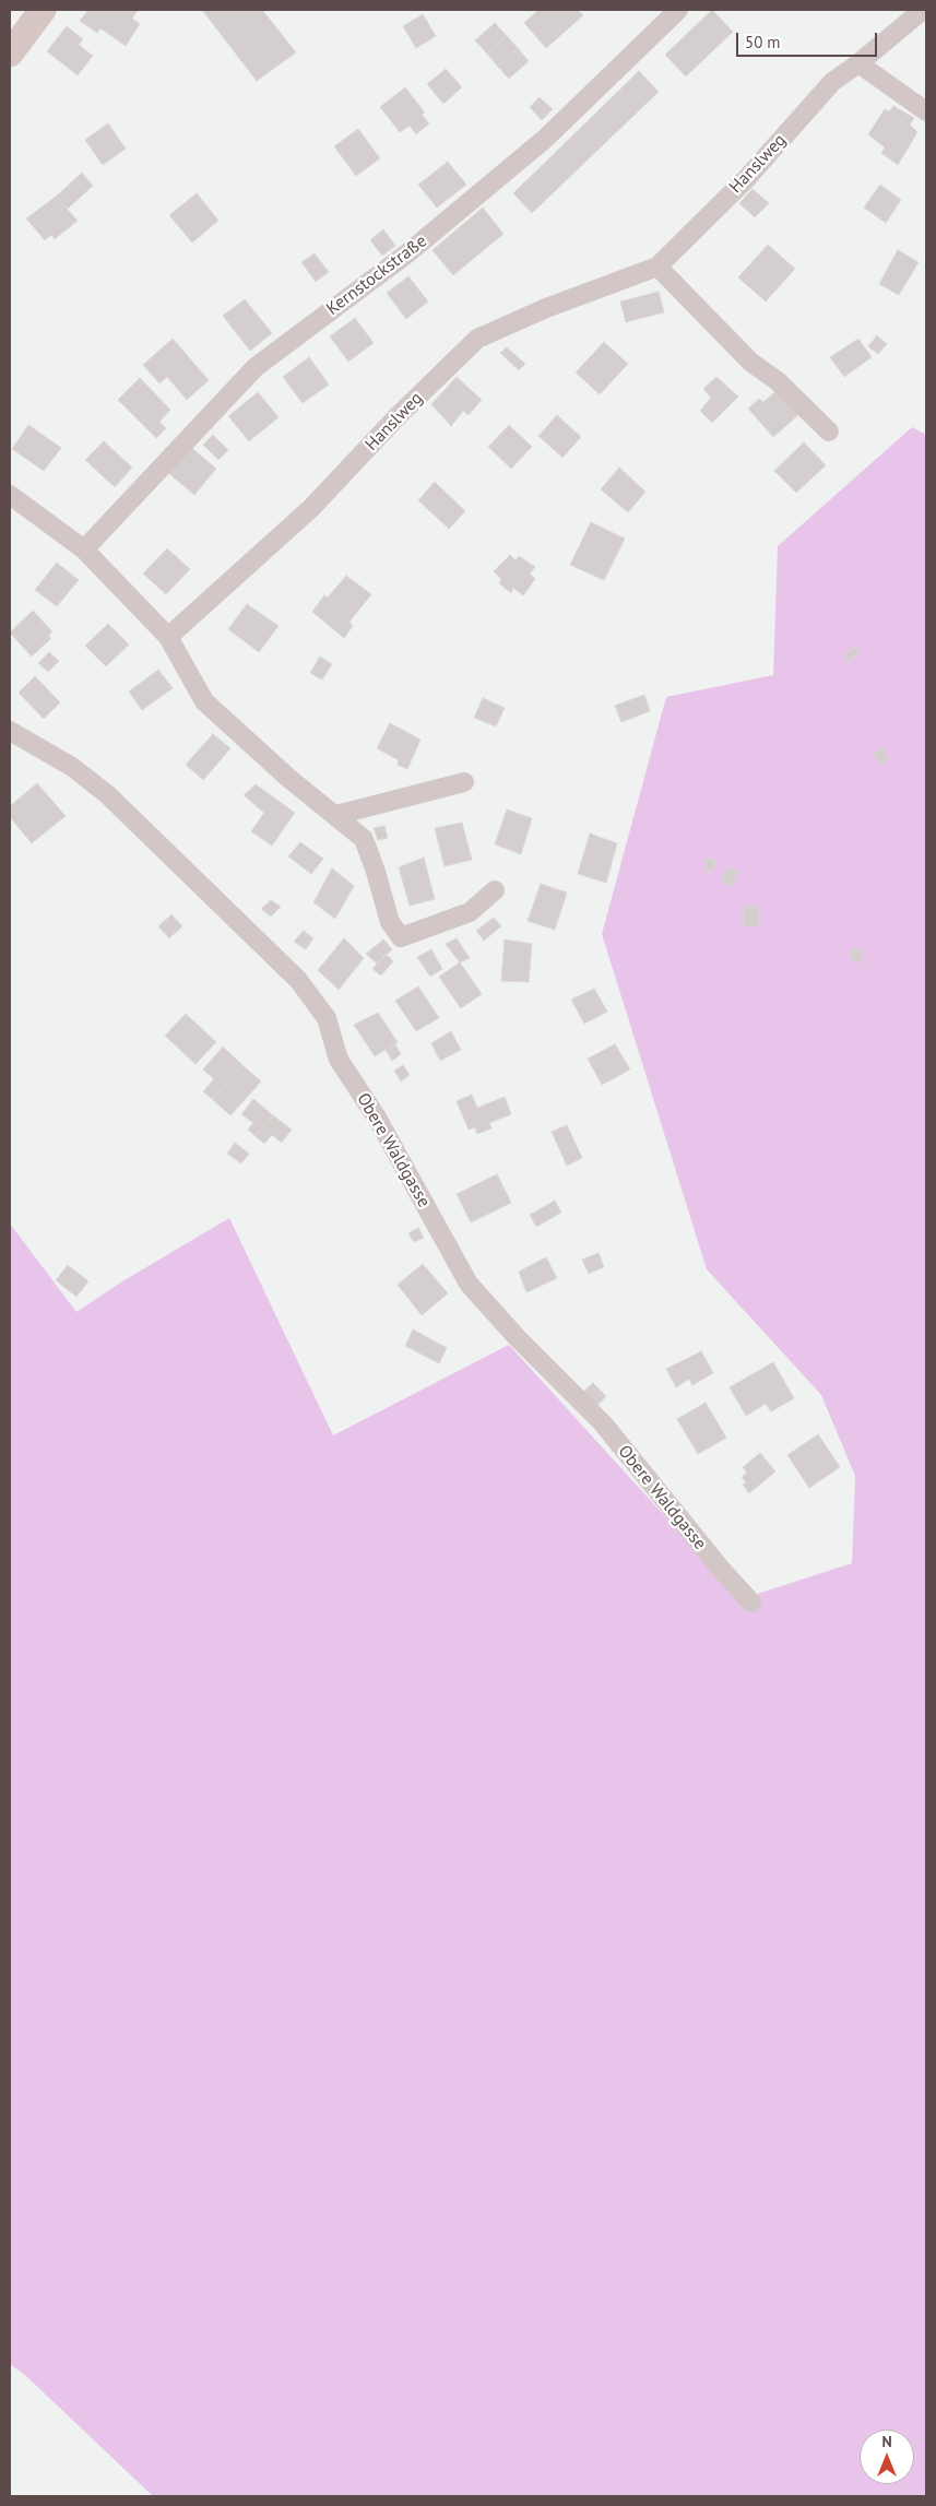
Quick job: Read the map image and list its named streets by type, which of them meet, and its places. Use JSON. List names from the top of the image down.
{
  "streets": {
    "street": ["Hanslweg", "Kernstockstraße", "Obere Waldgasse"]
  },
  "scale_bar": "50 m",
  "north": "top"
}
